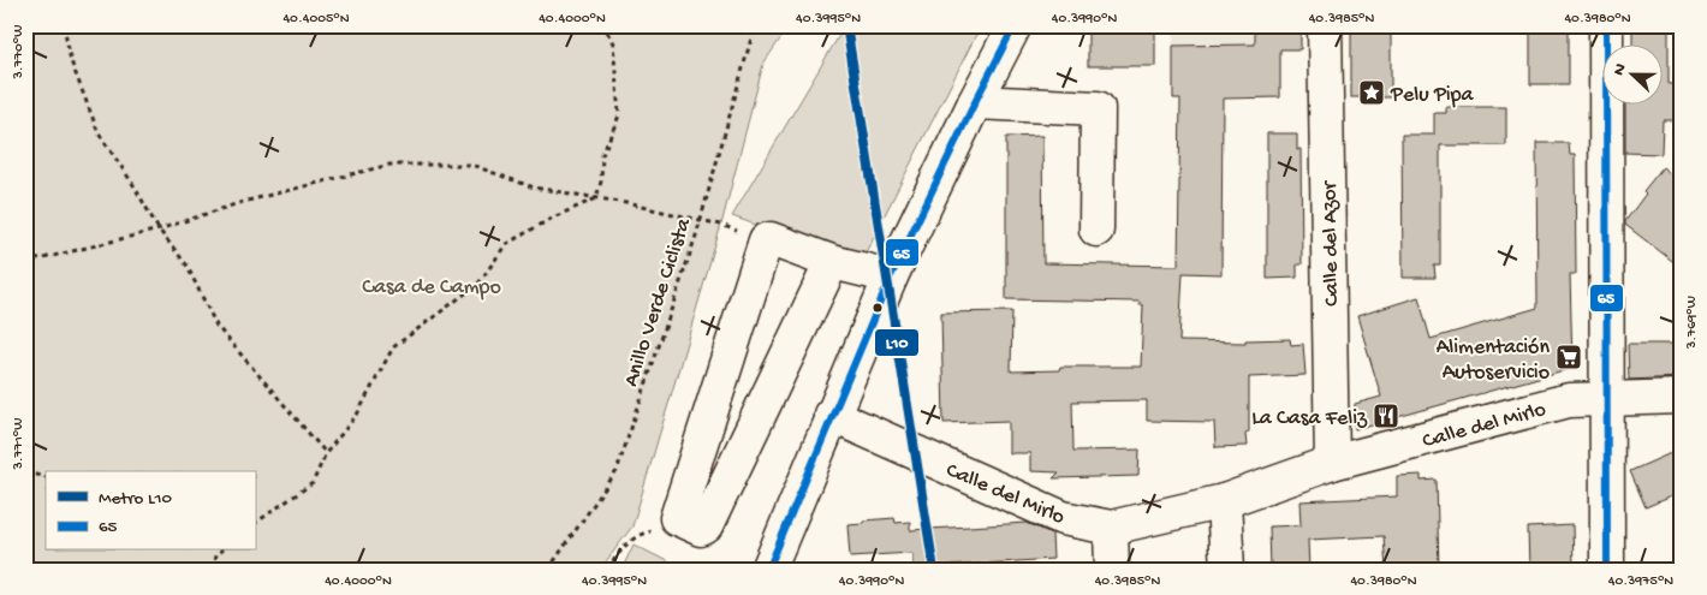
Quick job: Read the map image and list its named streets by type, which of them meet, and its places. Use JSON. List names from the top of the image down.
{
  "streets": {
    "street": ["Calle del Azor", "Calle del Mirlo"],
    "path": ["Anillo Verde Ciclista"]
  },
  "crossings": [
    ["Calle del Azor", "Calle del Mirlo"]
  ],
  "parks": ["Casa de Campo"],
  "places": {
    "place": ["Pelu Pipa"],
    "supermarket": ["Alimentación Autoservicio"],
    "restaurant": ["La Casa Feliz"]
  },
  "lines": ["metro line L10", "transit line 65"],
  "legend": ["Metro L10", "65"],
  "north": "left",
  "coordinates": [
    "40.4005°N",
    "40.4000°N",
    "40.3995°N",
    "40.3990°N",
    "40.3985°N",
    "40.3980°N",
    "3.770°W",
    "3.769°W",
    "3.771°W",
    "40.3975°N"
  ]
}
